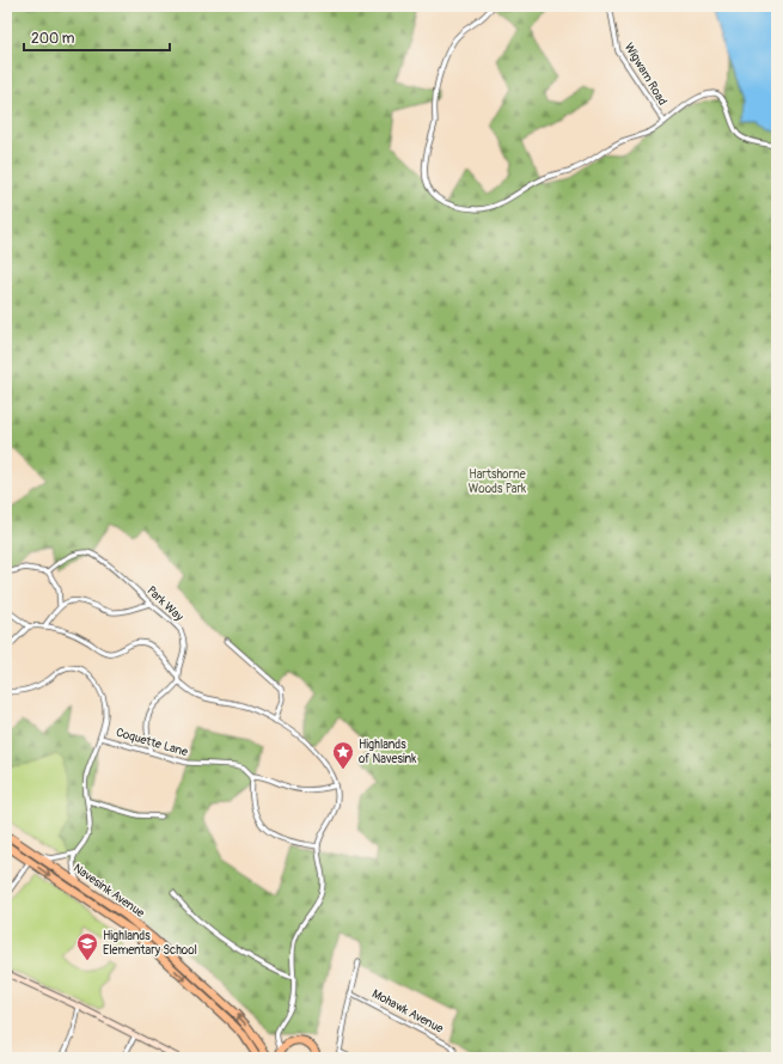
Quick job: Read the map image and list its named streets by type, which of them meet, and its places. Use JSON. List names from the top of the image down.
{
  "streets": {
    "highway": ["Navesink Avenue"],
    "street": [
      "Wigwam Road",
      "Park Way",
      "Coquette Lane",
      "Mohawk Avenue"
    ]
  },
  "parks": ["Hartshorne Woods Park"],
  "places": {
    "place": ["Highlands of Navesink"],
    "school or university": ["Highlands Elementary School"]
  },
  "scale_bar": "200 m"
}
